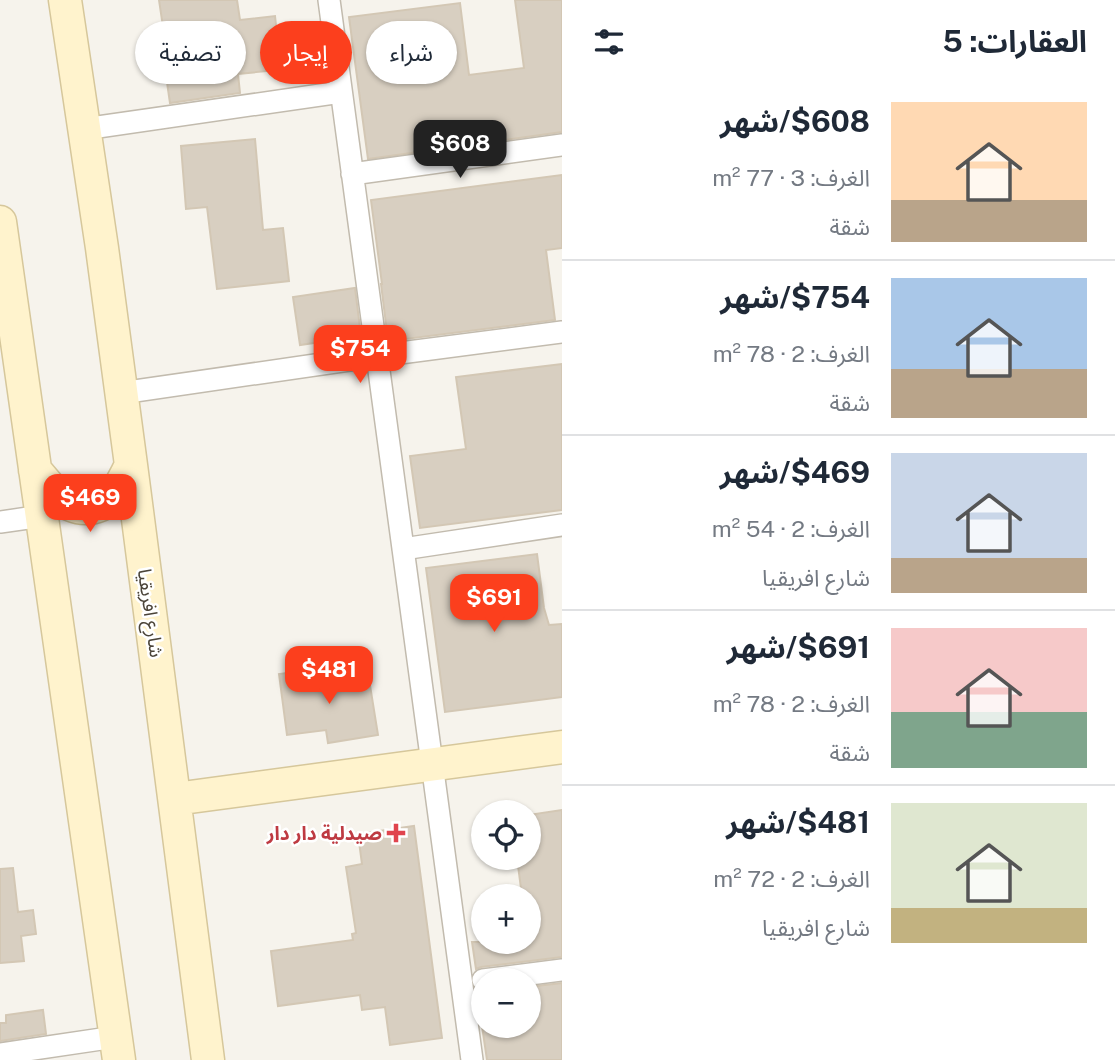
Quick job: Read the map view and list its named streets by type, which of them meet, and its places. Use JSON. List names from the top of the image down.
{
  "streets": {
    "street": ["شارع افريقيا"]
  },
  "places": {
    "health": ["صيدلية دار دار"]
  },
  "page": {
    "heading": "العقارات: 5",
    "chip": ["شراء", "إيجار", "تصفية"],
    "list": [
      {
        "name": "$608/شهر",
        "note": "الغرف: 3 · 77 m² · شقة"
      },
      {
        "name": "$754/شهر",
        "note": "الغرف: 2 · 78 m² · شقة"
      },
      {
        "name": "$469/شهر",
        "note": "الغرف: 2 · 54 m² · شارع افريقيا"
      },
      {
        "name": "$691/شهر",
        "note": "الغرف: 2 · 78 m² · شقة"
      },
      {
        "name": "$481/شهر",
        "note": "الغرف: 2 · 72 m² · شارع افريقيا"
      }
    ],
    "price": [
      "$608",
      "$754",
      "$469",
      "$691",
      "$481"
    ],
    "map_buttons": ["+", "−"]
  }
}
